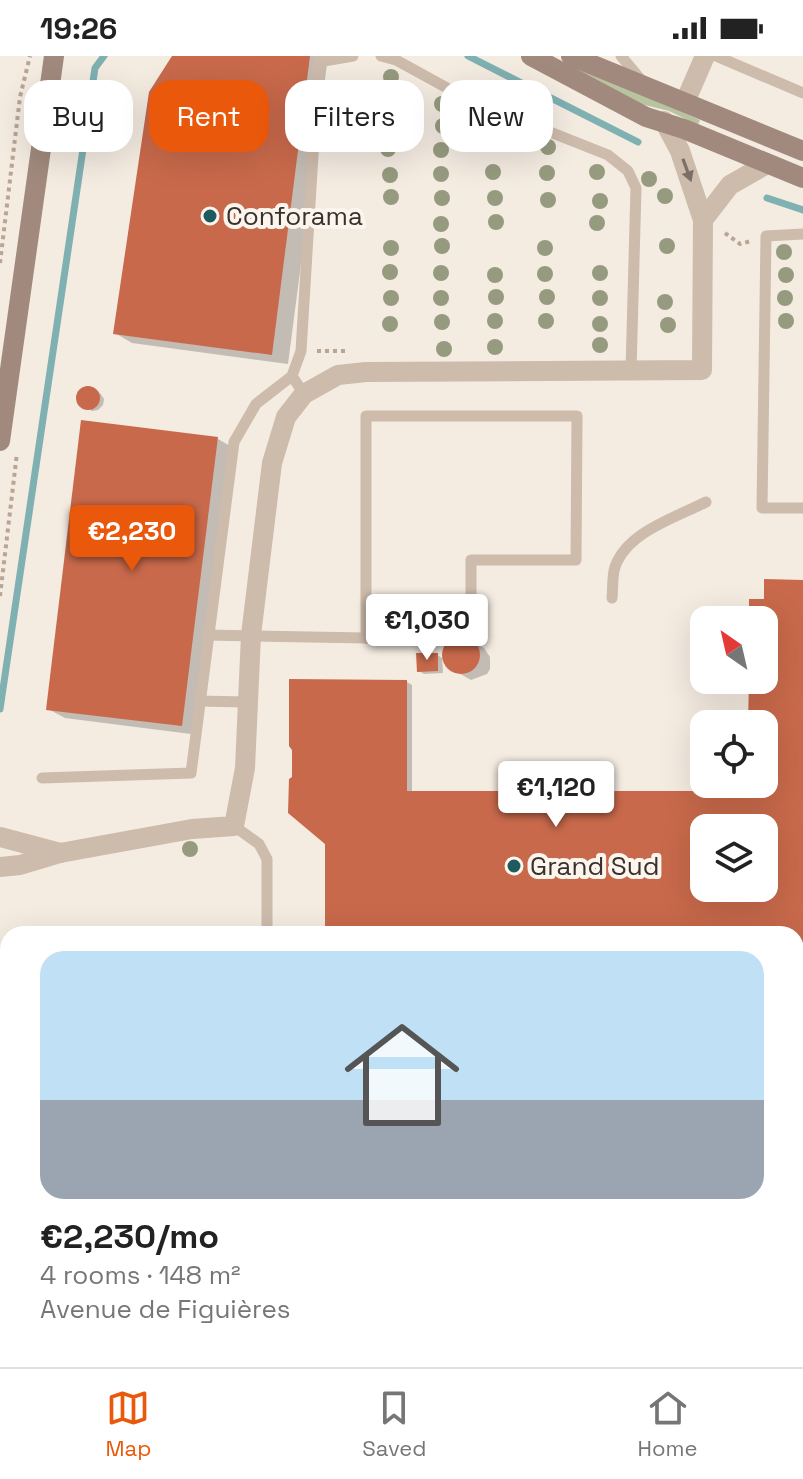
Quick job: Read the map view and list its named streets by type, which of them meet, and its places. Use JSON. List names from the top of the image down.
{
  "places": ["Conforama", "Grand Sud"],
  "north": "top left",
  "page": {
    "status": "19:26",
    "chip": [
      "Buy",
      "Rent",
      "Filters",
      "New"
    ],
    "price": ["€2,230", "€1,030", "€1,120"],
    "list": [
      {
        "name": "€2,230/mo",
        "note": "4 rooms · 148 m² · Avenue de Figuières"
      }
    ],
    "tabs": ["Map", "Saved", "Home"]
  }
}
